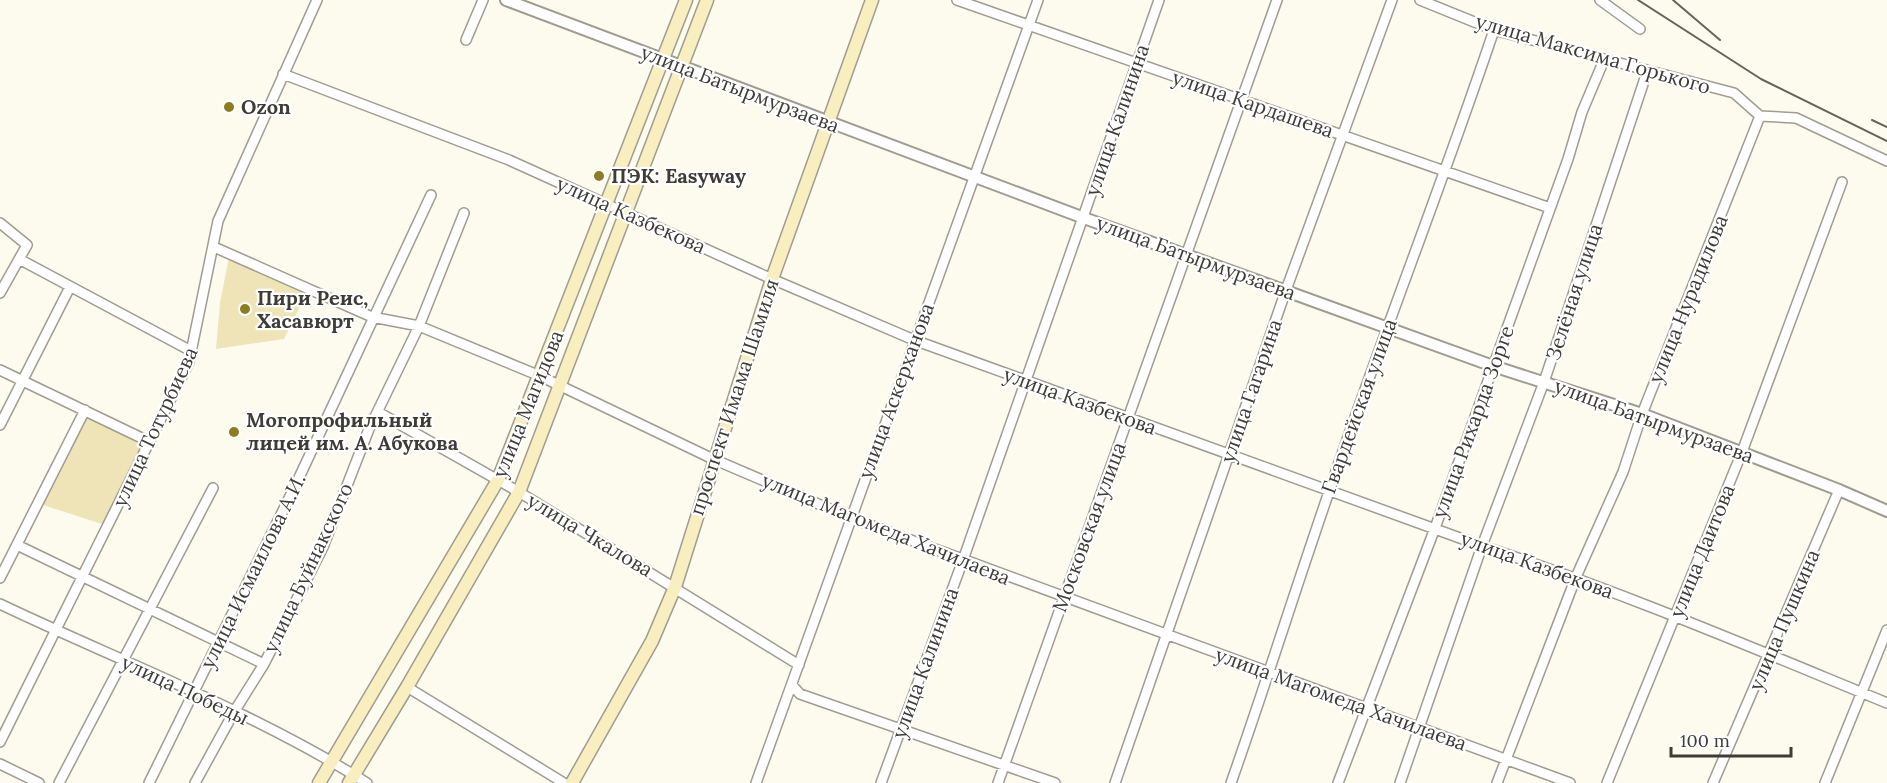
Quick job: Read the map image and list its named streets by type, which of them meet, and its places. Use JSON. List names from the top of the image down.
{
  "streets": {
    "main road": ["проспект Имама Шамиля", "улица Магидова"],
    "street": [
      "улица Максима Горького",
      "улица Батырмурзаева",
      "улица Кардашева",
      "улица Калинина",
      "улица Казбекова",
      "Зелёная улица",
      "улица Нурадилова",
      "улица Аскерханова",
      "улица Гагарина",
      "Гвардейская улица",
      "улица Рихарда Зорге",
      "улица Тотурбиева",
      "Московская улица",
      "улица Магомеда Хачилаева",
      "улица Чкалова",
      "улица Даитова",
      "улица Буйнакского",
      "улица Исмаилова А.И.",
      "улица Пушкина",
      "улица Победы"
    ]
  },
  "crossings": [
    ["улица Максима Горького", "Зелёная улица"],
    ["улица Максима Горького", "улица Нурадилова"],
    ["улица Максима Горького", "Гвардейская улица"],
    ["улица Максима Горького", "улица Рихарда Зорге"],
    ["улица Батырмурзаева", "улица Калинина"],
    ["улица Батырмурзаева", "Зелёная улица"],
    ["улица Батырмурзаева", "улица Нурадилова"],
    ["улица Батырмурзаева", "улица Аскерханова"],
    ["улица Батырмурзаева", "улица Гагарина"],
    ["улица Батырмурзаева", "проспект Имама Шамиля"],
    ["улица Батырмурзаева", "улица Магидова"],
    ["улица Батырмурзаева", "Гвардейская улица"],
    ["улица Батырмурзаева", "улица Рихарда Зорге"],
    ["улица Батырмурзаева", "Московская улица"],
    ["улица Батырмурзаева", "улица Даитова"],
    ["улица Батырмурзаева", "улица Пушкина"],
    ["улица Кардашева", "улица Калинина"],
    ["улица Кардашева", "улица Аскерханова"],
    ["улица Кардашева", "улица Гагарина"],
    ["улица Кардашева", "Гвардейская улица"],
    ["улица Кардашева", "улица Рихарда Зорге"],
    ["улица Кардашева", "Московская улица"],
    ["улица Калинина", "улица Казбекова"],
    ["улица Калинина", "улица Магомеда Хачилаева"],
    ["улица Казбекова", "Зелёная улица"],
    ["улица Казбекова", "улица Нурадилова"],
    ["улица Казбекова", "улица Аскерханова"],
    ["улица Казбекова", "улица Гагарина"],
    ["улица Казбекова", "проспект Имама Шамиля"],
    ["улица Казбекова", "улица Магидова"],
    ["улица Казбекова", "Гвардейская улица"],
    ["улица Казбекова", "улица Рихарда Зорге"],
    ["улица Казбекова", "улица Тотурбиева"],
    ["улица Казбекова", "Московская улица"],
    ["улица Казбекова", "улица Даитова"],
    ["улица Казбекова", "улица Пушкина"],
    ["Зелёная улица", "улица Магомеда Хачилаева"],
    ["улица Нурадилова", "улица Магомеда Хачилаева"],
    ["улица Аскерханова", "улица Магомеда Хачилаева"],
    ["улица Аскерханова", "улица Чкалова"],
    ["улица Гагарина", "улица Магомеда Хачилаева"],
    ["проспект Имама Шамиля", "улица Магомеда Хачилаева"],
    ["проспект Имама Шамиля", "улица Чкалова"],
    ["улица Магидова", "улица Магомеда Хачилаева"],
    ["улица Магидова", "улица Чкалова"],
    ["улица Магидова", "улица Победы"],
    ["Гвардейская улица", "улица Магомеда Хачилаева"],
    ["улица Рихарда Зорге", "улица Магомеда Хачилаева"],
    ["улица Тотурбиева", "улица Магомеда Хачилаева"],
    ["улица Тотурбиева", "улица Победы"],
    ["Московская улица", "улица Магомеда Хачилаева"],
    ["улица Магомеда Хачилаева", "улица Буйнакского"],
    ["улица Магомеда Хачилаева", "улица Исмаилова А.И."],
    ["улица Чкалова", "улица Буйнакского"],
    ["улица Буйнакского", "улица Победы"],
    ["улица Исмаилова А.И.", "улица Победы"]
  ],
  "places": [
    "Ozon",
    "ПЭК: Easyway",
    "Пири Реис, Хасавюрт",
    "Могопрофильный лицей им. А. Абукова"
  ],
  "scale_bar": "100 m"
}
